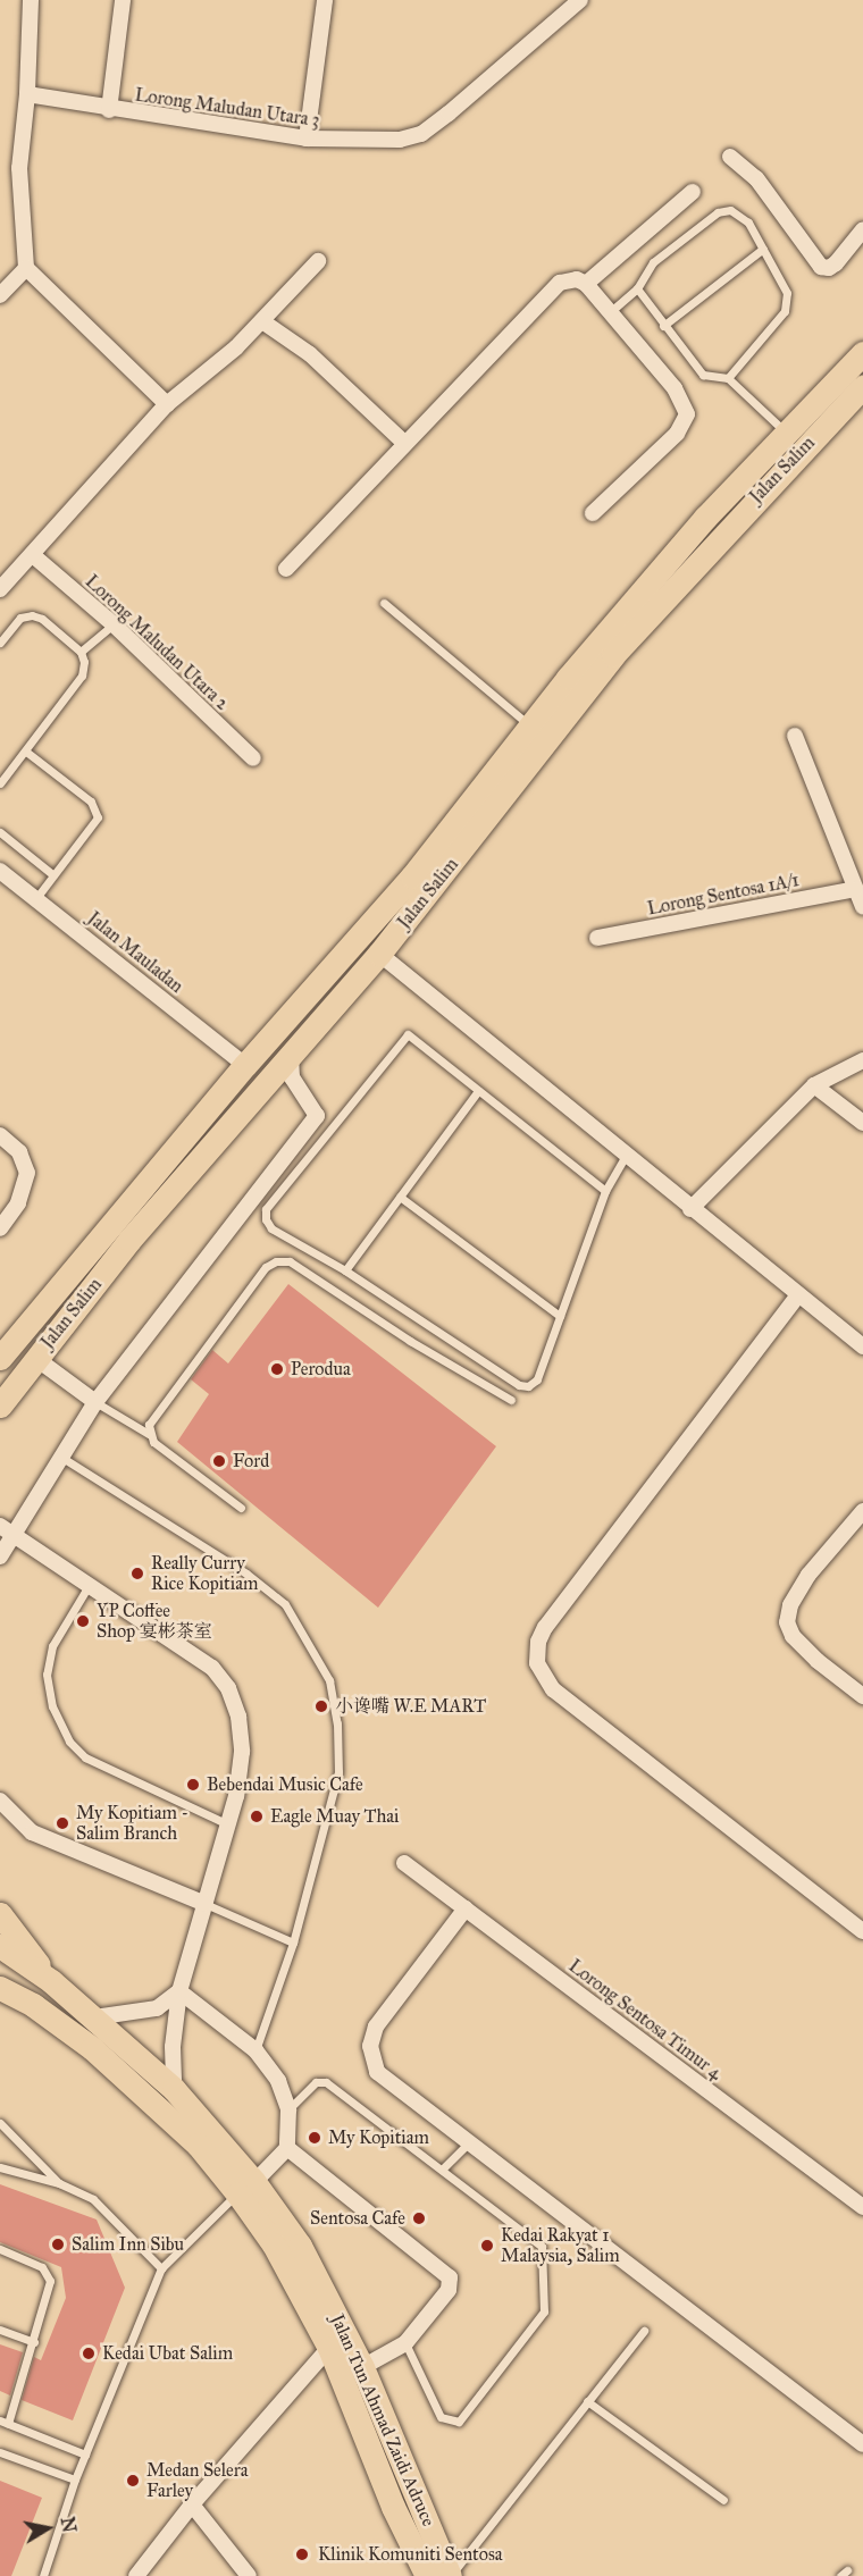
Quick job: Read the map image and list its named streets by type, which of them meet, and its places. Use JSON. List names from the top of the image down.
{
  "streets": {
    "main road": ["Jalan Salim", "Jalan Tun Ahmad Zaidi Adruce"],
    "street": [
      "Lorong Maludan Utara 3",
      "Lorong Maludan Utara 2",
      "Lorong Sentosa 1A/1",
      "Jalan Mauladan",
      "Lorong Sentosa Timur 4"
    ]
  },
  "crossings": [
    ["Jalan Salim", "Jalan Mauladan"]
  ],
  "places": [
    "Perodua",
    "Ford",
    "Really Curry Rice Kopitiam",
    "YP Coffee Shop 宴彬茶室",
    "小谗嘴 W.E MART",
    "Bebendai Music Cafe",
    "Eagle Muay Thai",
    "My Kopitiam - Salim Branch",
    "My Kopitiam",
    "Sentosa Cafe",
    "Salim Inn Sibu",
    "Kedai Rakyat 1 Malaysia, Salim",
    "Kedai Ubat Salim",
    "Medan Selera Farley",
    "Klinik Komuniti Sentosa"
  ],
  "north": "right"
}
